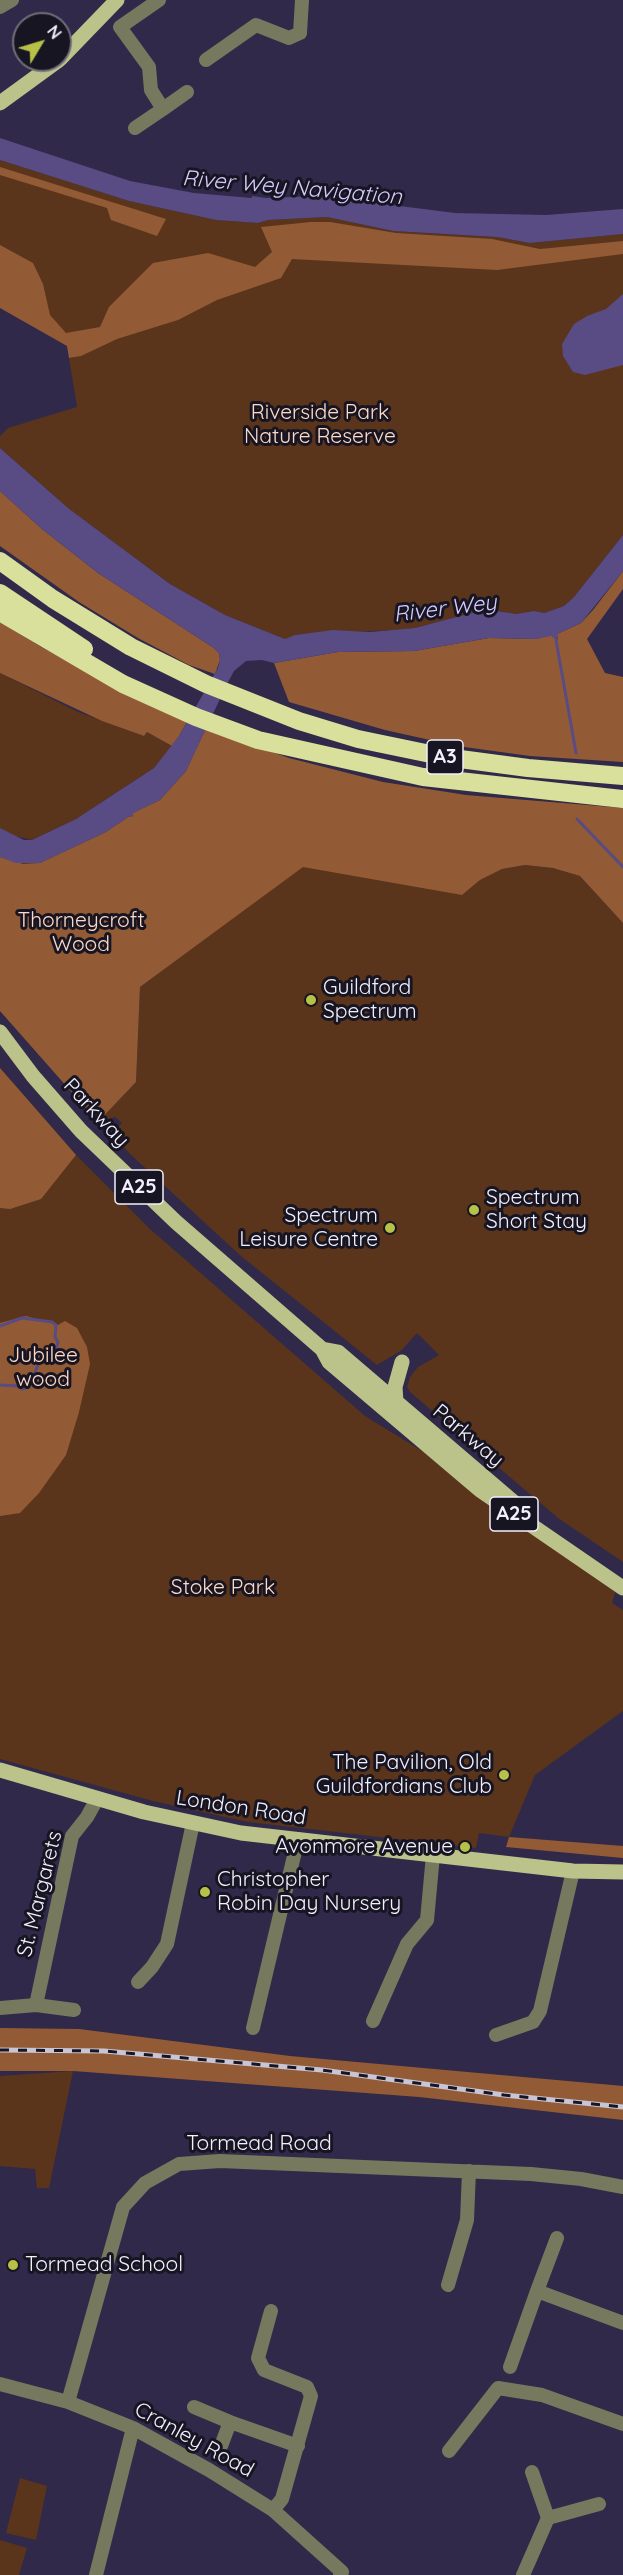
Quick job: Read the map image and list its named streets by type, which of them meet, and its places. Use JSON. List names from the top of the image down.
{
  "streets": {
    "highway": ["A3"],
    "main road": ["Parkway", "A25", "London Road"],
    "street": ["St. Margarets", "Tormead Road", "Cranley Road"]
  },
  "crossings": [
    ["London Road", "St. Margarets"],
    ["Tormead Road", "Cranley Road"]
  ],
  "water": ["River Wey Navigation", "River Wey"],
  "parks": [
    "Riverside Park Nature Reserve",
    "Thorneycroft Wood",
    "Jubilee wood",
    "Stoke Park"
  ],
  "places": [
    "Guildford Spectrum",
    "Spectrum Short Stay",
    "Spectrum Leisure Centre",
    "The Pavilion, Old Guildfordians Club",
    "Avonmore Avenue",
    "Christopher Robin Day Nursery",
    "Tormead School"
  ],
  "north": "top right"
}
